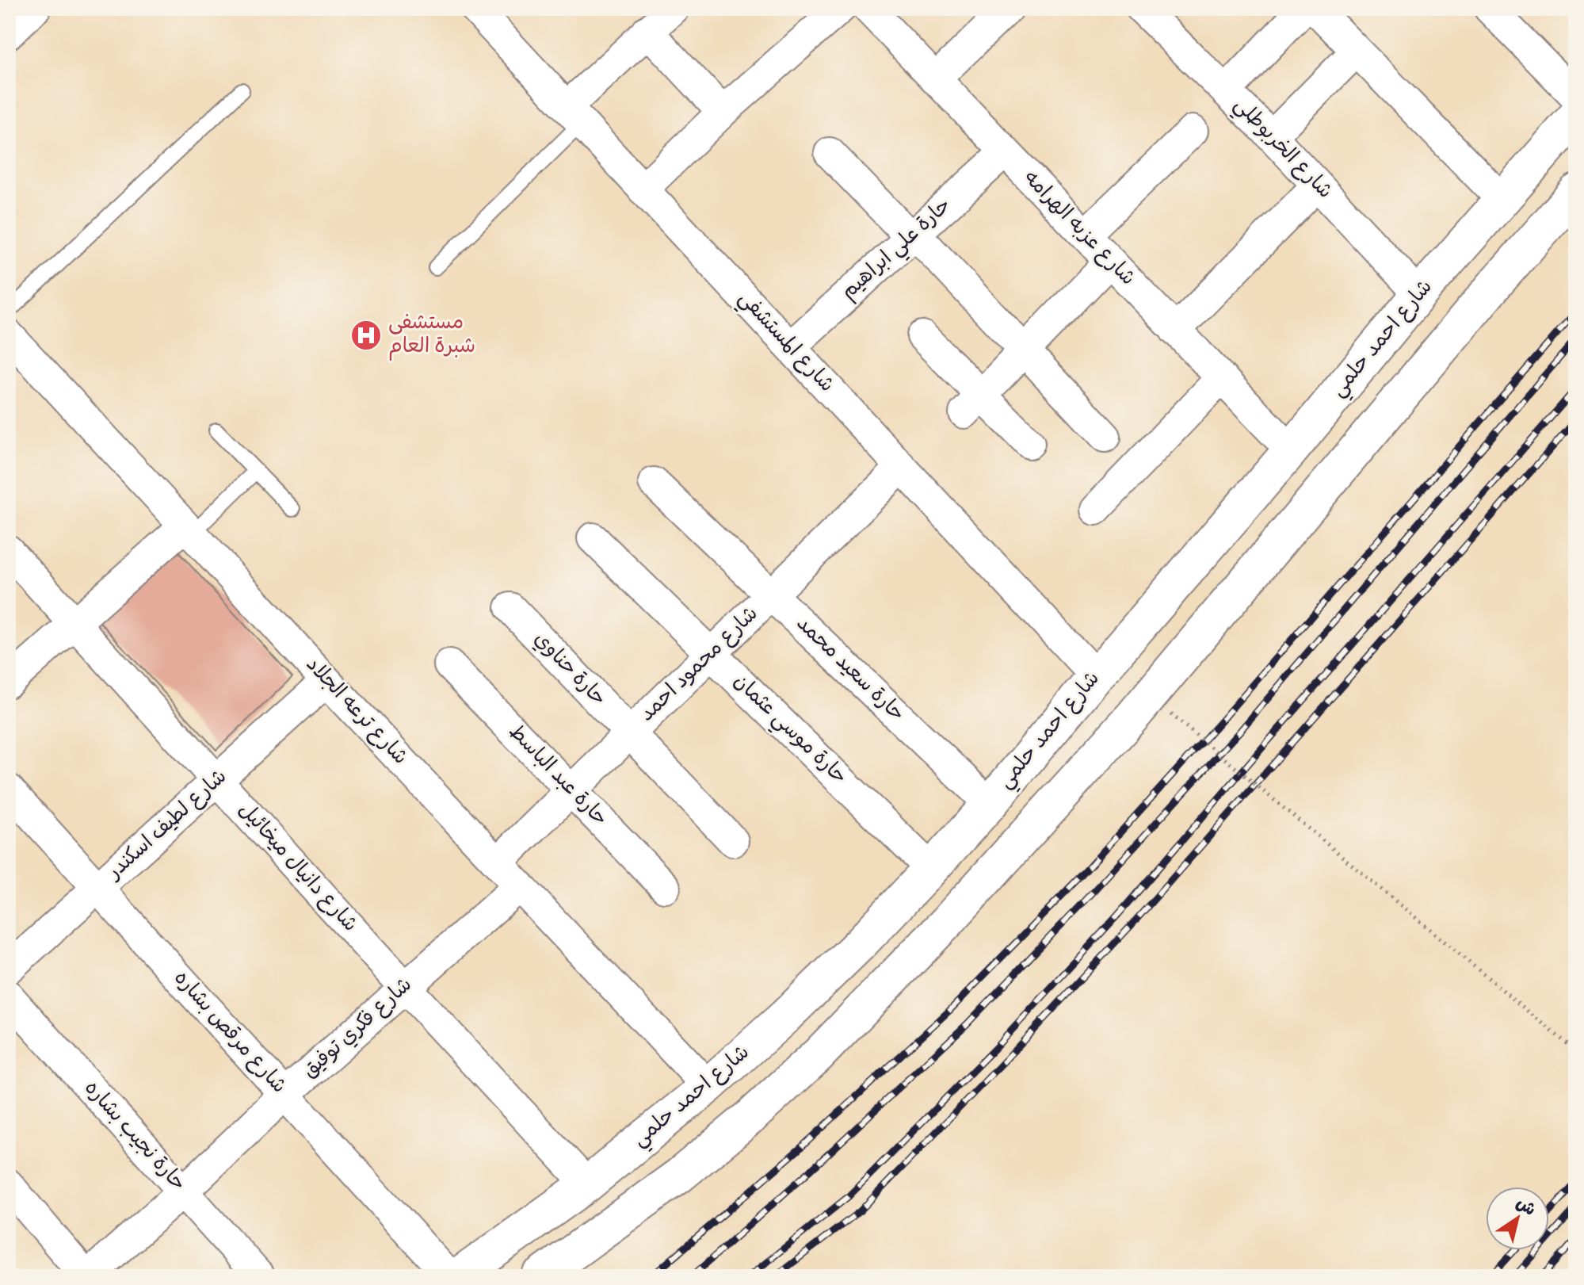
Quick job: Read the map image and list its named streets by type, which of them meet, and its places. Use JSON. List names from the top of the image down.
{
  "streets": {
    "main road": ["شارع احمد حلمي"],
    "street": [
      "شارع الخربوطلي",
      "شارع عزبه الهرامه",
      "حارة علي ابراهيم",
      "شارع المستشفي",
      "شارع محمود احمد",
      "حارة حناوي",
      "حارة سعيد محمد",
      "شارع ترعه الجلاد",
      "حارة موسي عثمان",
      "حارة عبد الباسط",
      "شارع لطيف اسكندر",
      "شارع دانيال ميخائيل",
      "شارع فكري توفيق",
      "شارع مرقص بشاره",
      "حارة نجيب بشاره"
    ]
  },
  "crossings": [
    ["شارع الخربوطلي", "شارع احمد حلمي"],
    ["شارع عزبه الهرامه", "حارة علي ابراهيم"],
    ["شارع عزبه الهرامه", "شارع احمد حلمي"],
    ["حارة علي ابراهيم", "شارع المستشفي"],
    ["شارع احمد حلمي", "شارع المستشفي"],
    ["شارع احمد حلمي", "حارة سعيد محمد"],
    ["شارع احمد حلمي", "شارع ترعه الجلاد"],
    ["شارع احمد حلمي", "حارة موسي عثمان"],
    ["شارع احمد حلمي", "شارع دانيال ميخائيل"],
    ["شارع المستشفي", "شارع محمود احمد"],
    ["شارع محمود احمد", "حارة حناوي"],
    ["شارع محمود احمد", "حارة سعيد محمد"],
    ["شارع محمود احمد", "شارع ترعه الجلاد"],
    ["شارع محمود احمد", "حارة موسي عثمان"],
    ["شارع محمود احمد", "حارة عبد الباسط"],
    ["شارع ترعه الجلاد", "شارع لطيف اسكندر"],
    ["شارع ترعه الجلاد", "شارع فكري توفيق"],
    ["شارع لطيف اسكندر", "شارع دانيال ميخائيل"],
    ["شارع لطيف اسكندر", "شارع مرقص بشاره"],
    ["شارع دانيال ميخائيل", "شارع فكري توفيق"],
    ["شارع فكري توفيق", "شارع مرقص بشاره"],
    ["شارع فكري توفيق", "حارة نجيب بشاره"]
  ],
  "places": {
    "hospital": ["مستشفى شبرة العام"]
  },
  "north": "top right"
}
